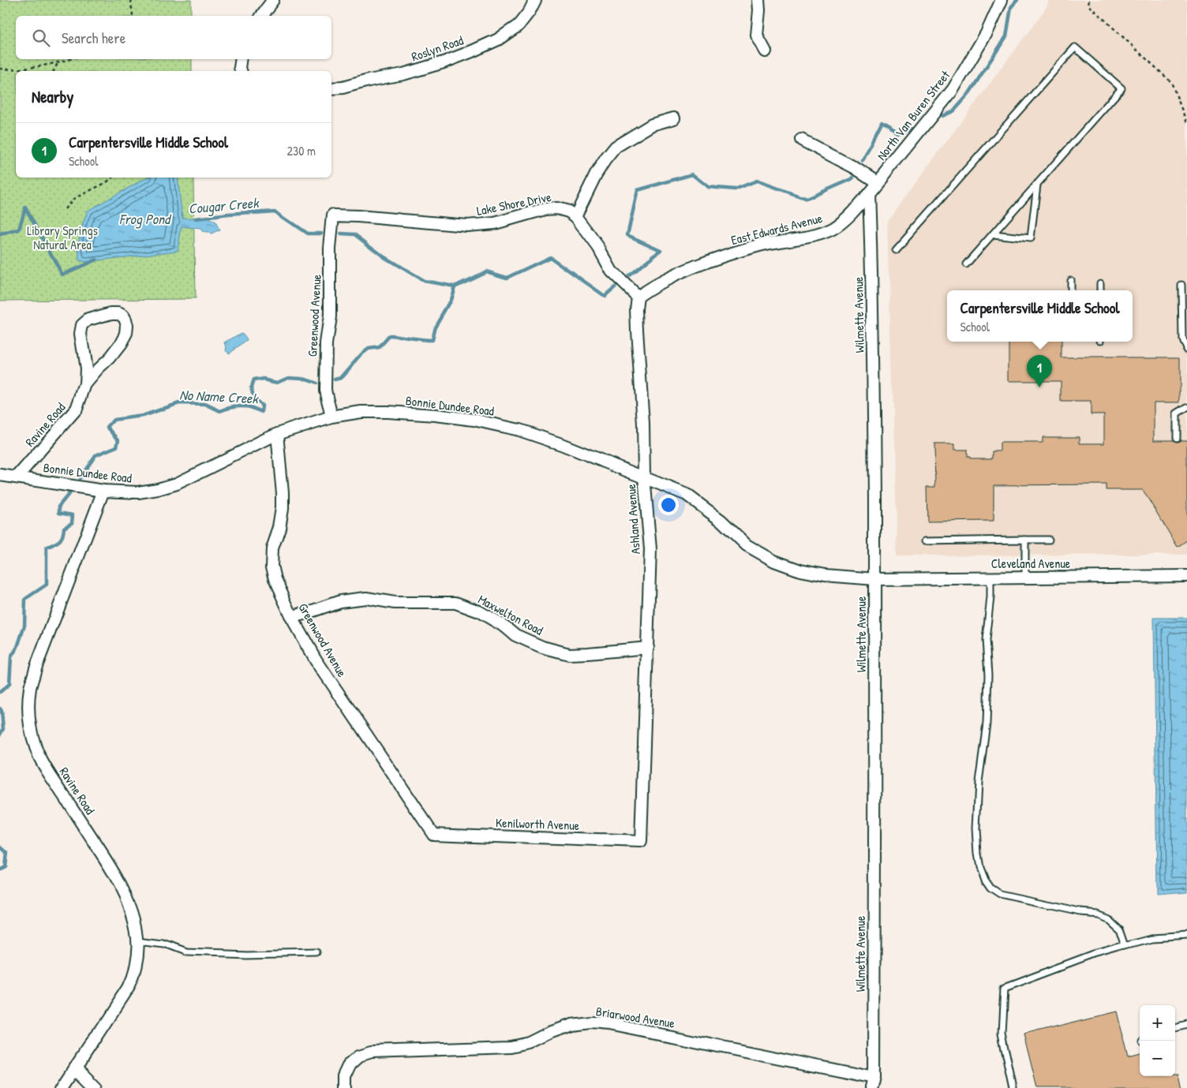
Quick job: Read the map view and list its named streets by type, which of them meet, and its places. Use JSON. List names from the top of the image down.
{
  "streets": {
    "street": [
      "Roslyn Road",
      "North Van Buren Street",
      "Lake Shore Drive",
      "East Edwards Avenue",
      "Wilmette Avenue",
      "Greenwood Avenue",
      "Bonnie Dundee Road",
      "Ravine Road",
      "Ashland Avenue",
      "Cleveland Avenue",
      "Maxwelton Road",
      "Kenilworth Avenue",
      "Briarwood Avenue"
    ]
  },
  "crossings": [
    ["Lake Shore Drive", "Greenwood Avenue"],
    ["East Edwards Avenue", "Wilmette Avenue"],
    ["East Edwards Avenue", "Ashland Avenue"],
    ["Wilmette Avenue", "Bonnie Dundee Road"],
    ["Wilmette Avenue", "Cleveland Avenue"],
    ["Wilmette Avenue", "Briarwood Avenue"],
    ["Greenwood Avenue", "Bonnie Dundee Road"],
    ["Greenwood Avenue", "Maxwelton Road"],
    ["Greenwood Avenue", "Kenilworth Avenue"],
    ["Bonnie Dundee Road", "Ravine Road"],
    ["Bonnie Dundee Road", "Ashland Avenue"],
    ["Bonnie Dundee Road", "Cleveland Avenue"],
    ["Ashland Avenue", "Maxwelton Road"],
    ["Ashland Avenue", "Kenilworth Avenue"]
  ],
  "water": ["Cougar Creek", "Frog Pond", "No Name Creek"],
  "parks": ["Library Springs Natural Area"],
  "page": {
    "search": "Search here",
    "heading": "Nearby",
    "list": [
      {
        "mark": "1",
        "name": "Carpentersville Middle School",
        "note": "School",
        "value": "230 m"
      }
    ],
    "popup": ["Carpentersville Middle School", "School"],
    "pins": "1",
    "map_buttons": ["+", "−"]
  }
}
